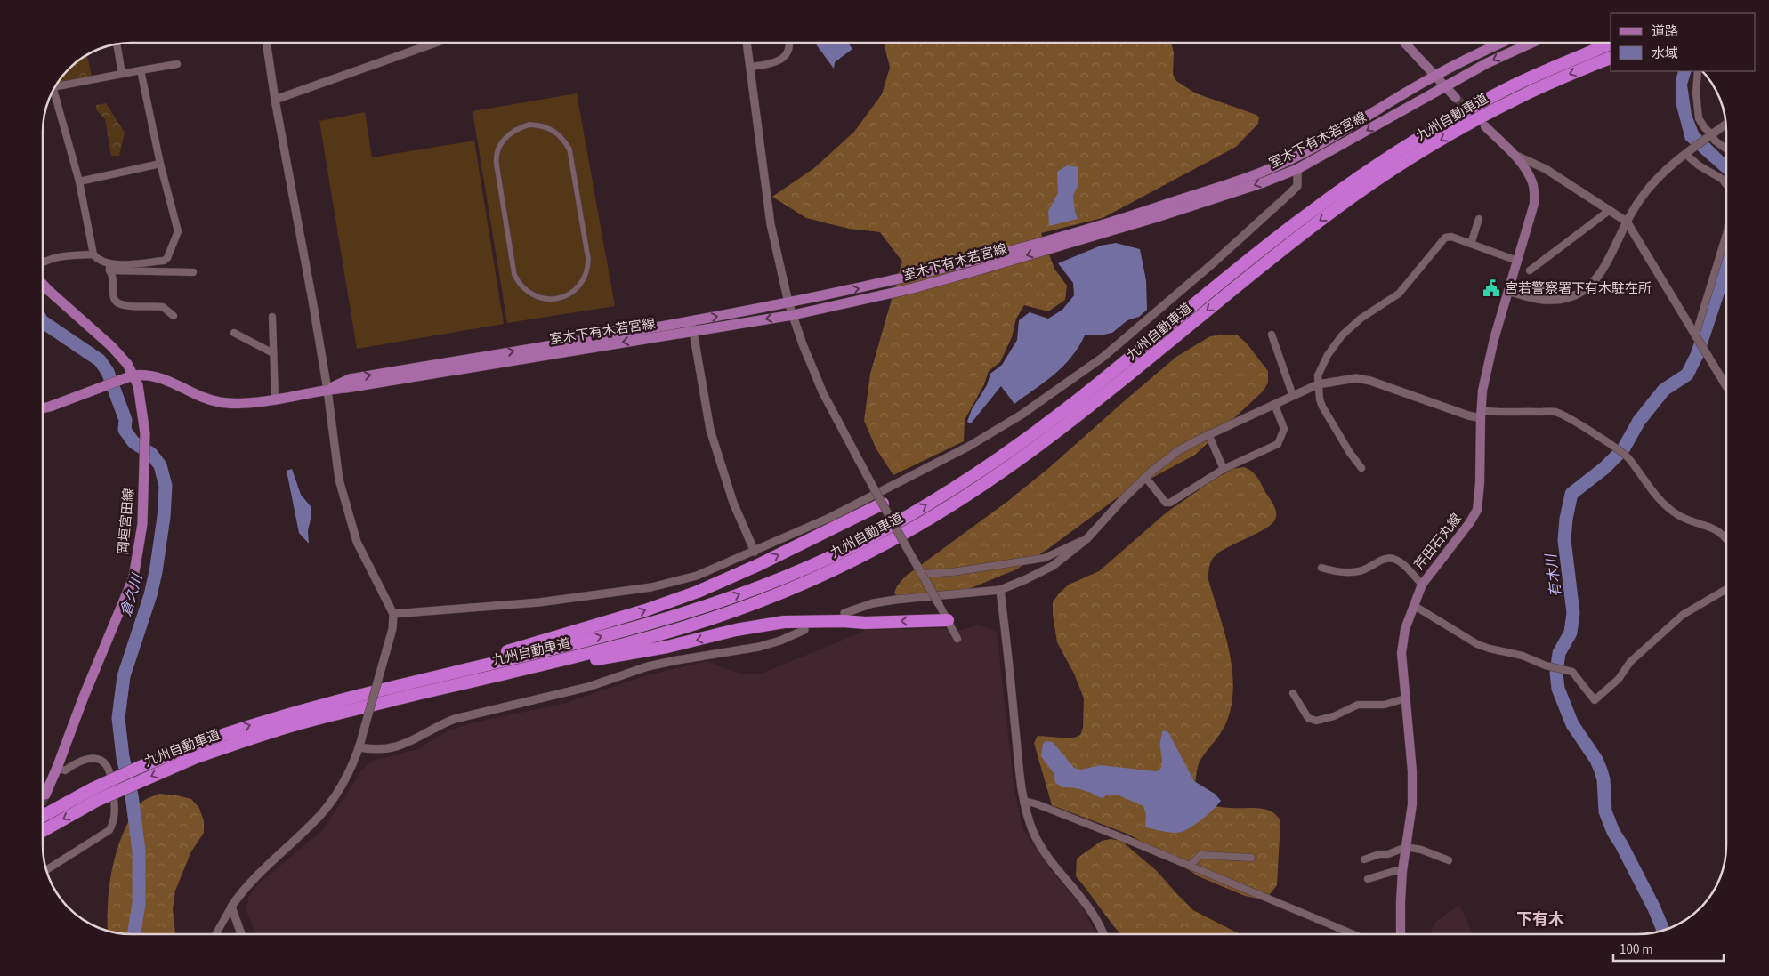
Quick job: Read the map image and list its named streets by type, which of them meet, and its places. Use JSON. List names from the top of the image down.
{
  "streets": {
    "highway": ["九州自動車道"],
    "main road": ["室木下有木若宮線", "岡垣宮田線", "芹田石丸線"]
  },
  "crossings": [
    ["室木下有木若宮線", "岡垣宮田線"]
  ],
  "districts": ["下有木"],
  "water": ["有木川", "倉久川"],
  "places": {
    "public building": ["宮若警察署下有木駐在所"]
  },
  "legend": ["道路", "水域"],
  "scale_bar": "100 m"
}
